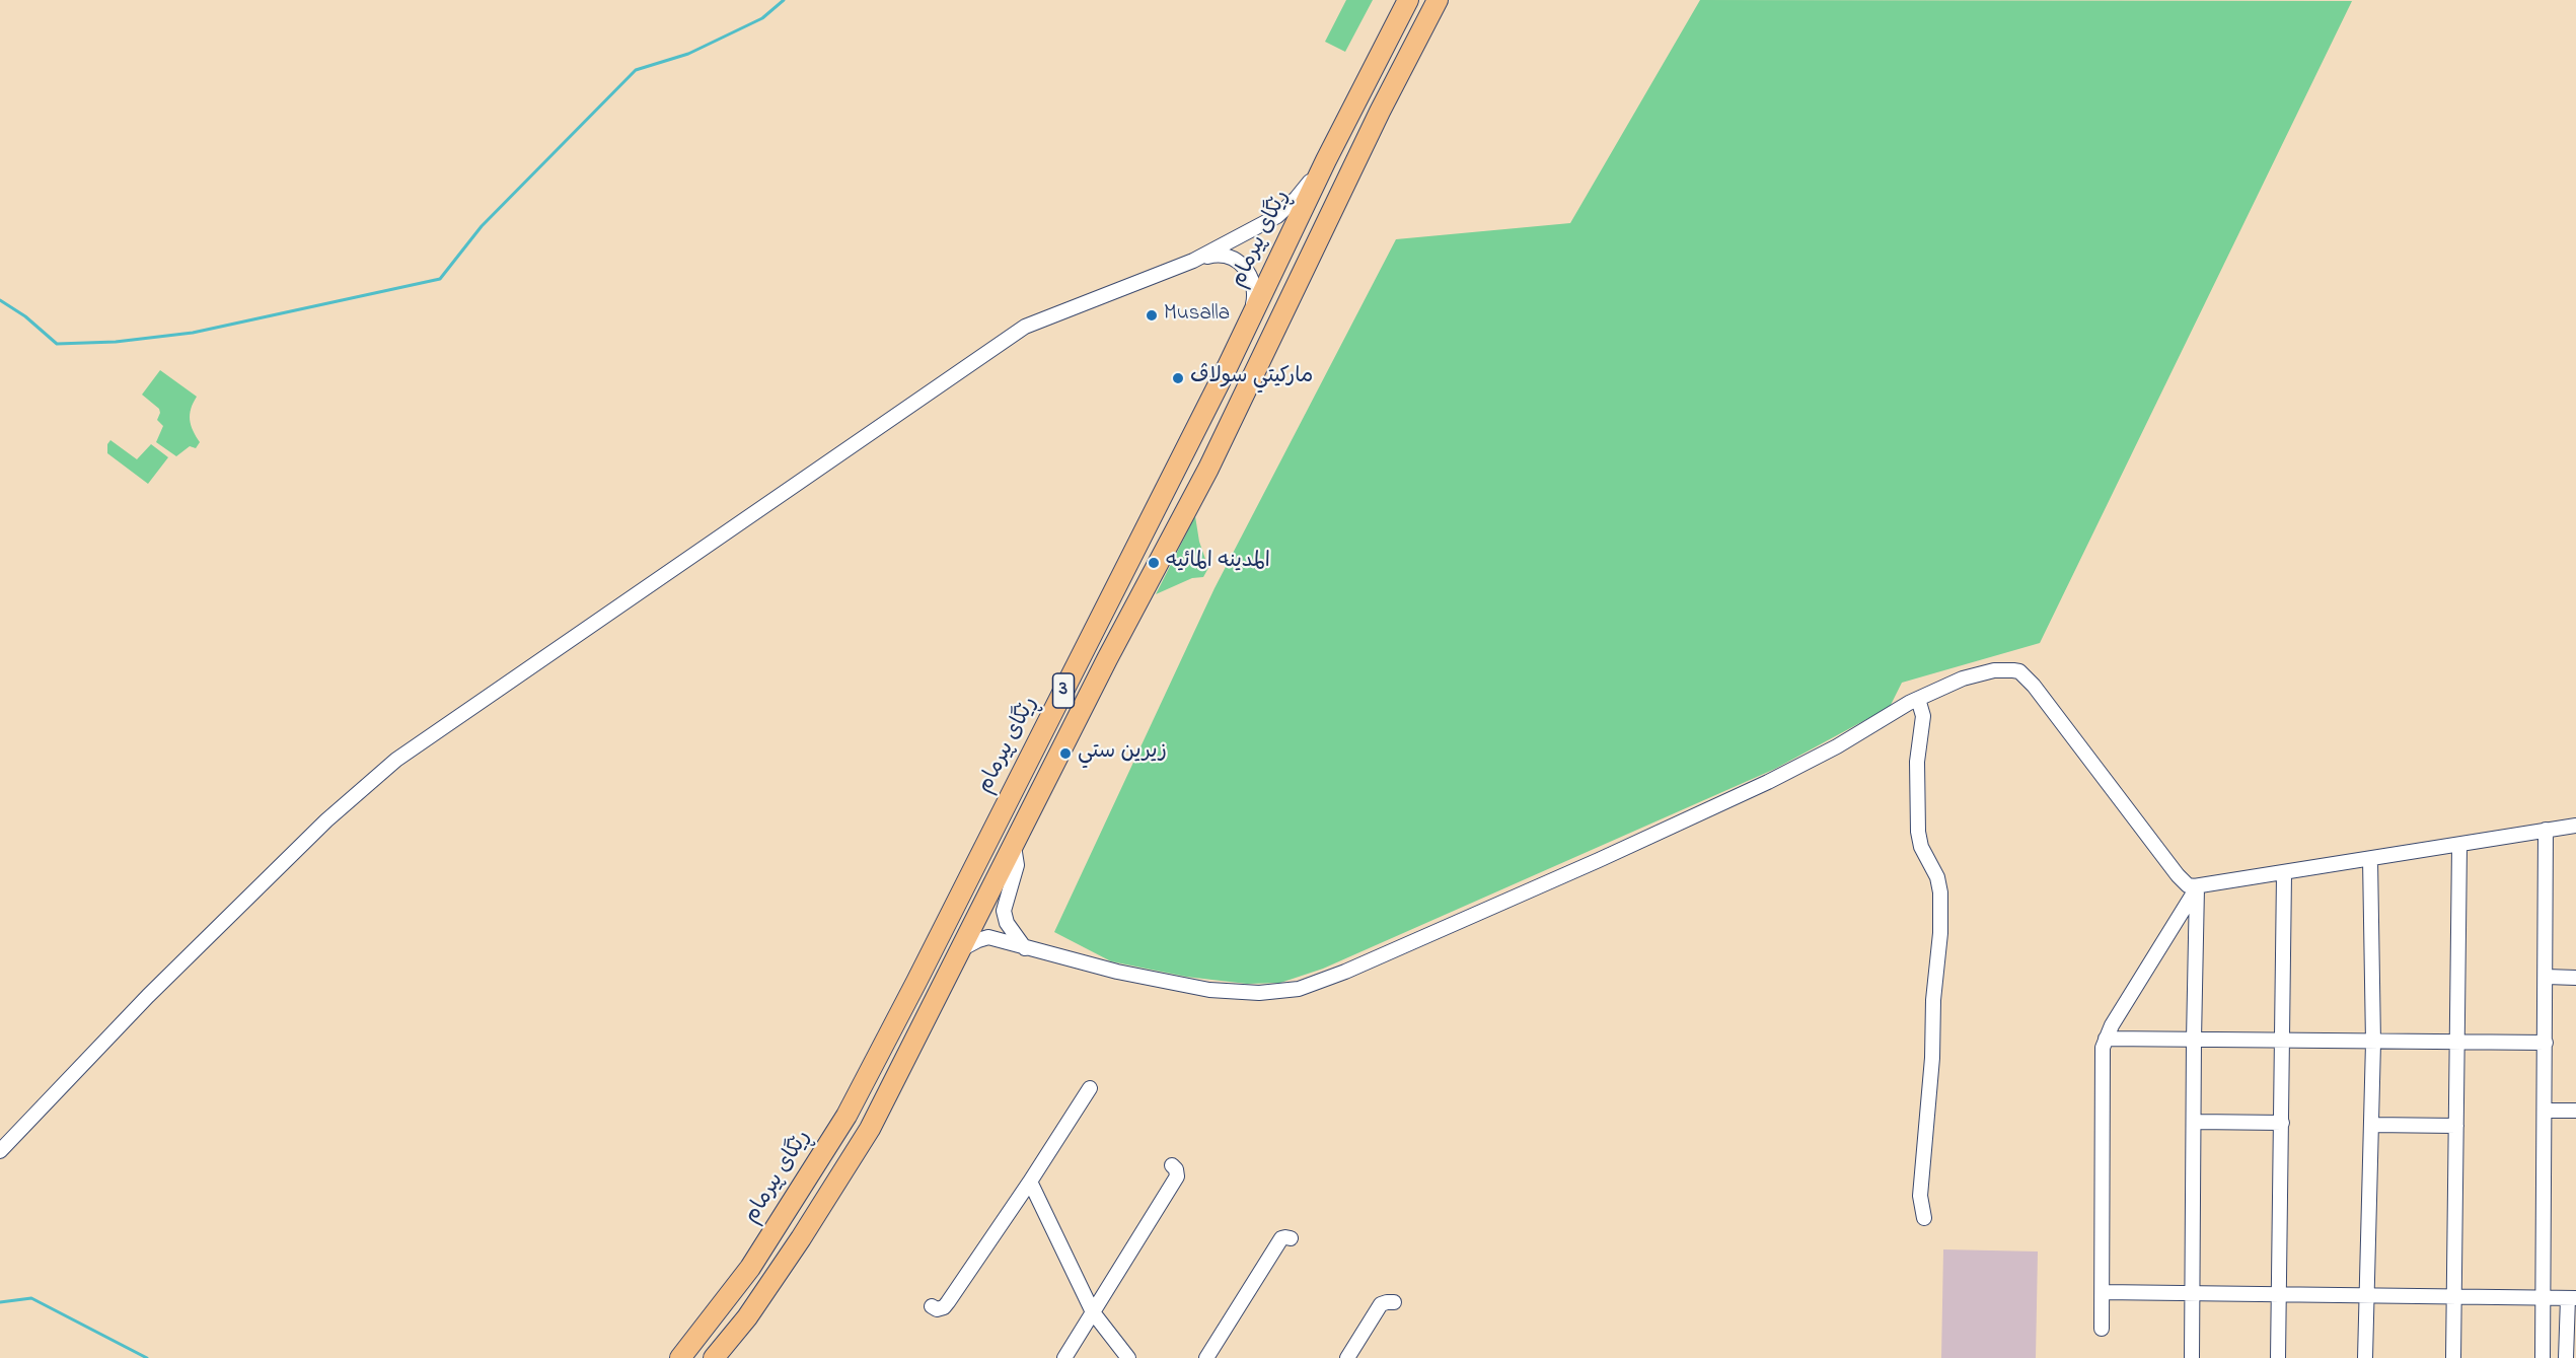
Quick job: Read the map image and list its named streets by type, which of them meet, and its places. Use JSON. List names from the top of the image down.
{
  "streets": {
    "highway": ["ڕێگای پیرمام", "3"]
  },
  "places": [
    "Musalla",
    "ماركيتي سولاڤ",
    "المدينه المائيه",
    "زيرين ستي"
  ]
}
